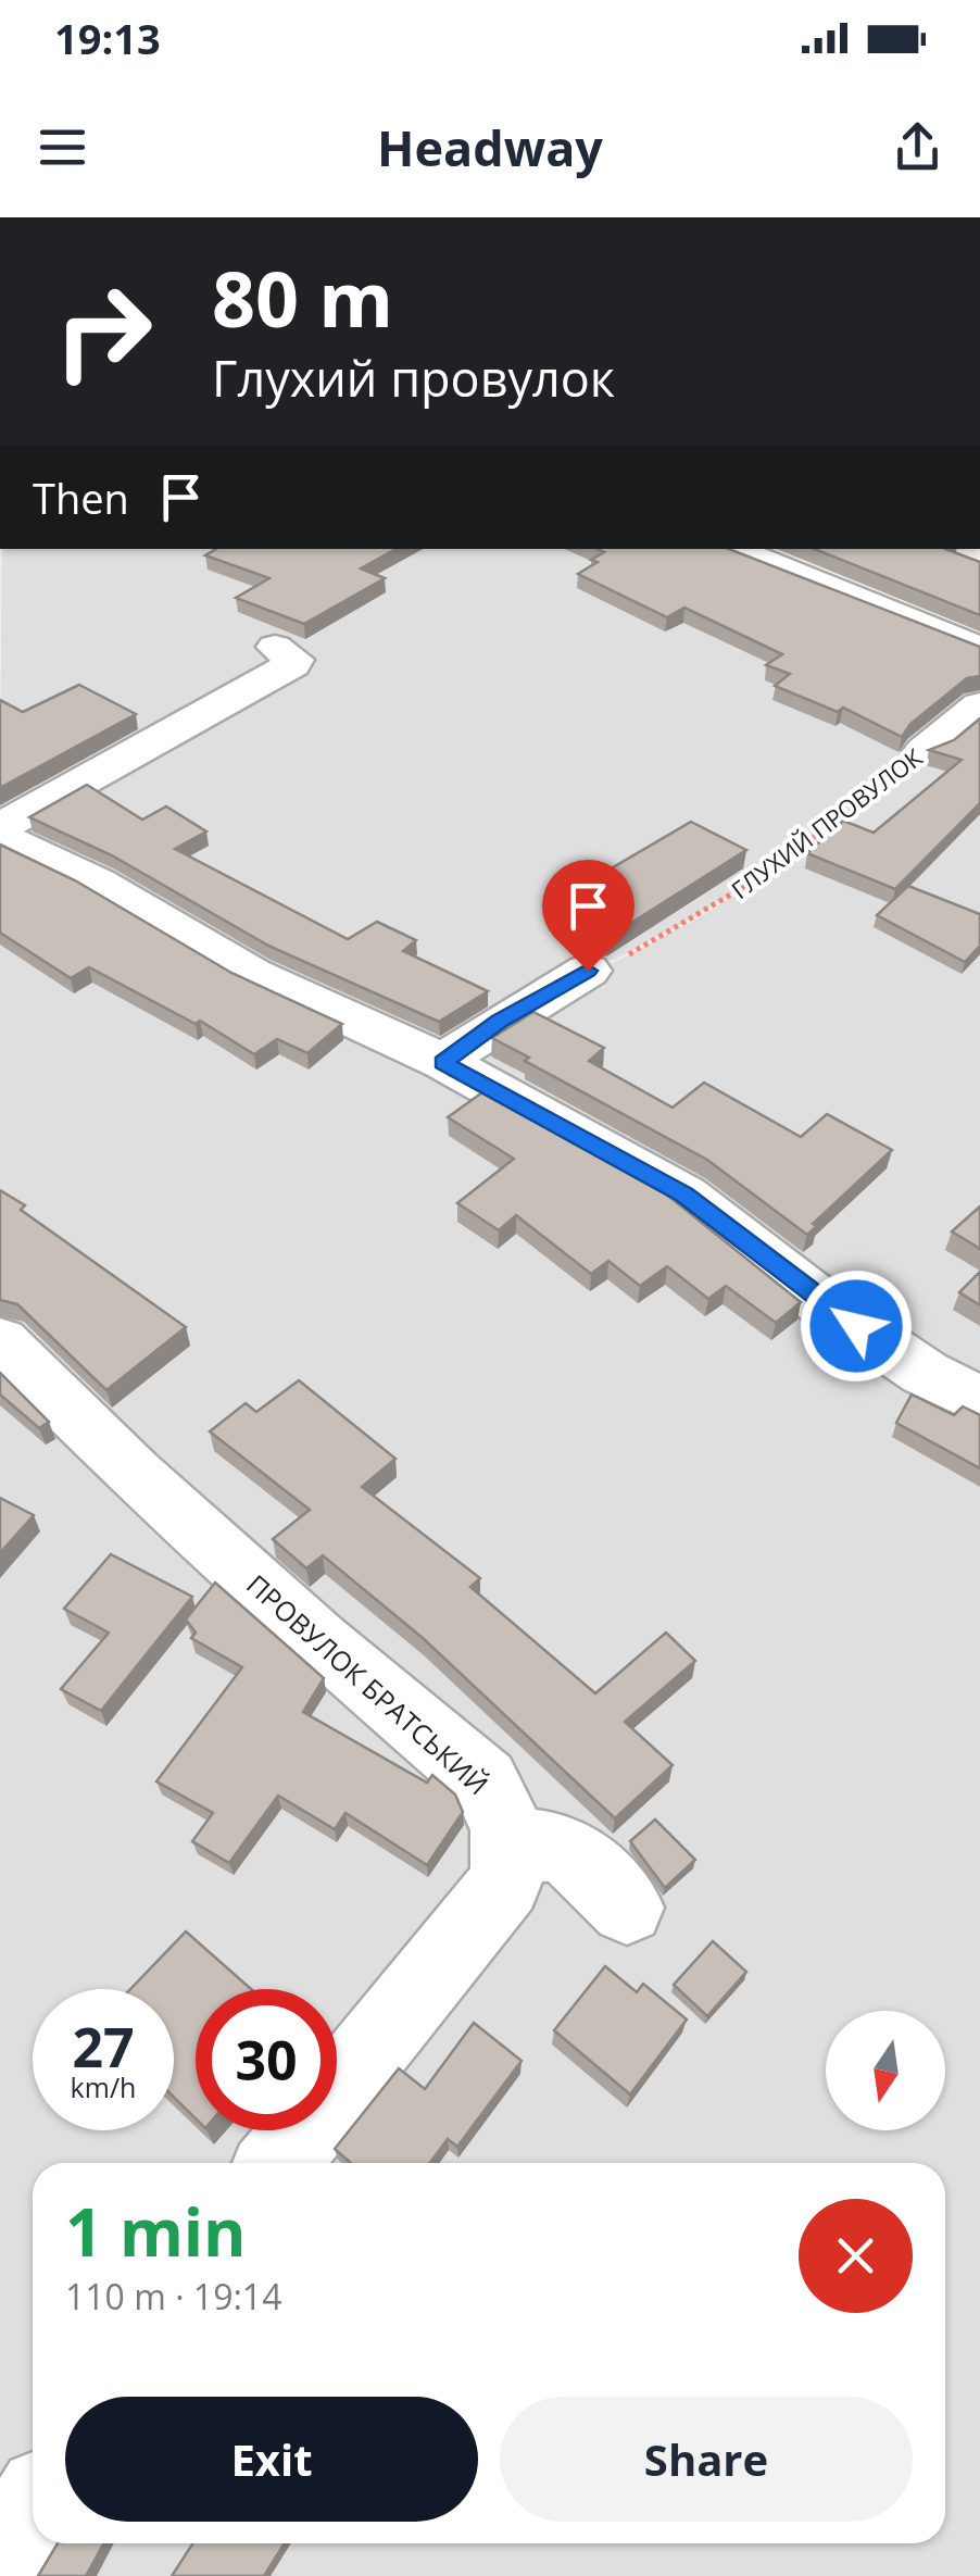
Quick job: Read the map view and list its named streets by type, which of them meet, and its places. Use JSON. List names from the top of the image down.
{
  "streets": {
    "street": ["ГЛУХИЙ ПРОВУЛОК", "ПРОВУЛОК БРАТСЬКИЙ"]
  },
  "north": "bottom",
  "page": {
    "status": "19:13",
    "header": "Headway",
    "turn": ["80 m", "Глухий провулок"],
    "then": "Then",
    "speed": "27 km/h",
    "limit": "30",
    "heading": ["1 min", "110 m · 19:14"],
    "buttons": ["Exit", "Share"]
  }
}
